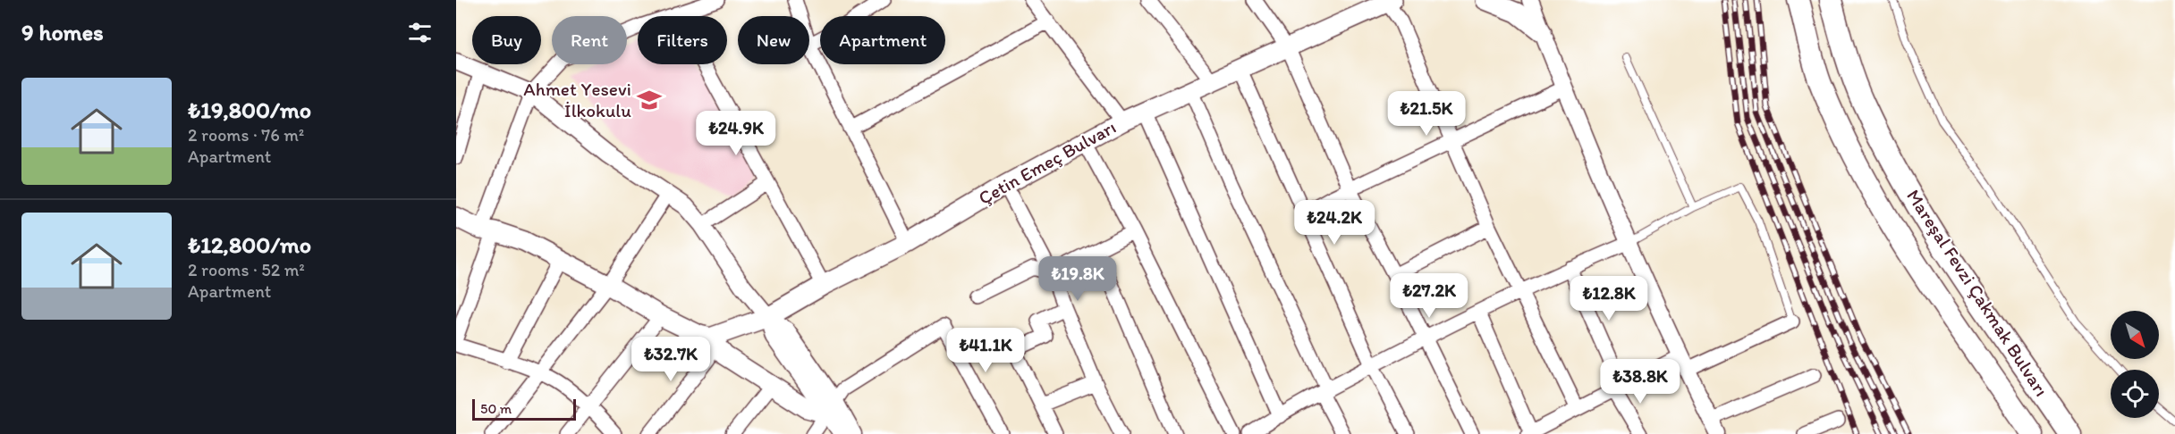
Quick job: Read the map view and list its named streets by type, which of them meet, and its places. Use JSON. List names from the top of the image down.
{
  "streets": {
    "main road": ["Çetin Emeç Bulvarı", "Mareşal Fevzi Çakmak Bulvarı"]
  },
  "places": {
    "school or university": ["Ahmet Yesevi İlkokulu"]
  },
  "scale_bar": "50 m",
  "north": "bottom right",
  "page": {
    "heading": "9 homes",
    "chip": [
      "Buy",
      "Rent",
      "Filters",
      "New",
      "Apartment"
    ],
    "list": [
      {
        "name": "₺19,800/mo",
        "note": "2 rooms · 76 m² · Apartment"
      },
      {
        "name": "₺12,800/mo",
        "note": "2 rooms · 52 m² · Apartment"
      }
    ],
    "price": [
      "₺21.5K",
      "₺24.9K",
      "₺24.2K",
      "₺19.8K",
      "₺27.2K",
      "₺12.8K",
      "₺41.1K",
      "₺32.7K",
      "₺38.8K"
    ],
    "scale": "50 m"
  }
}
